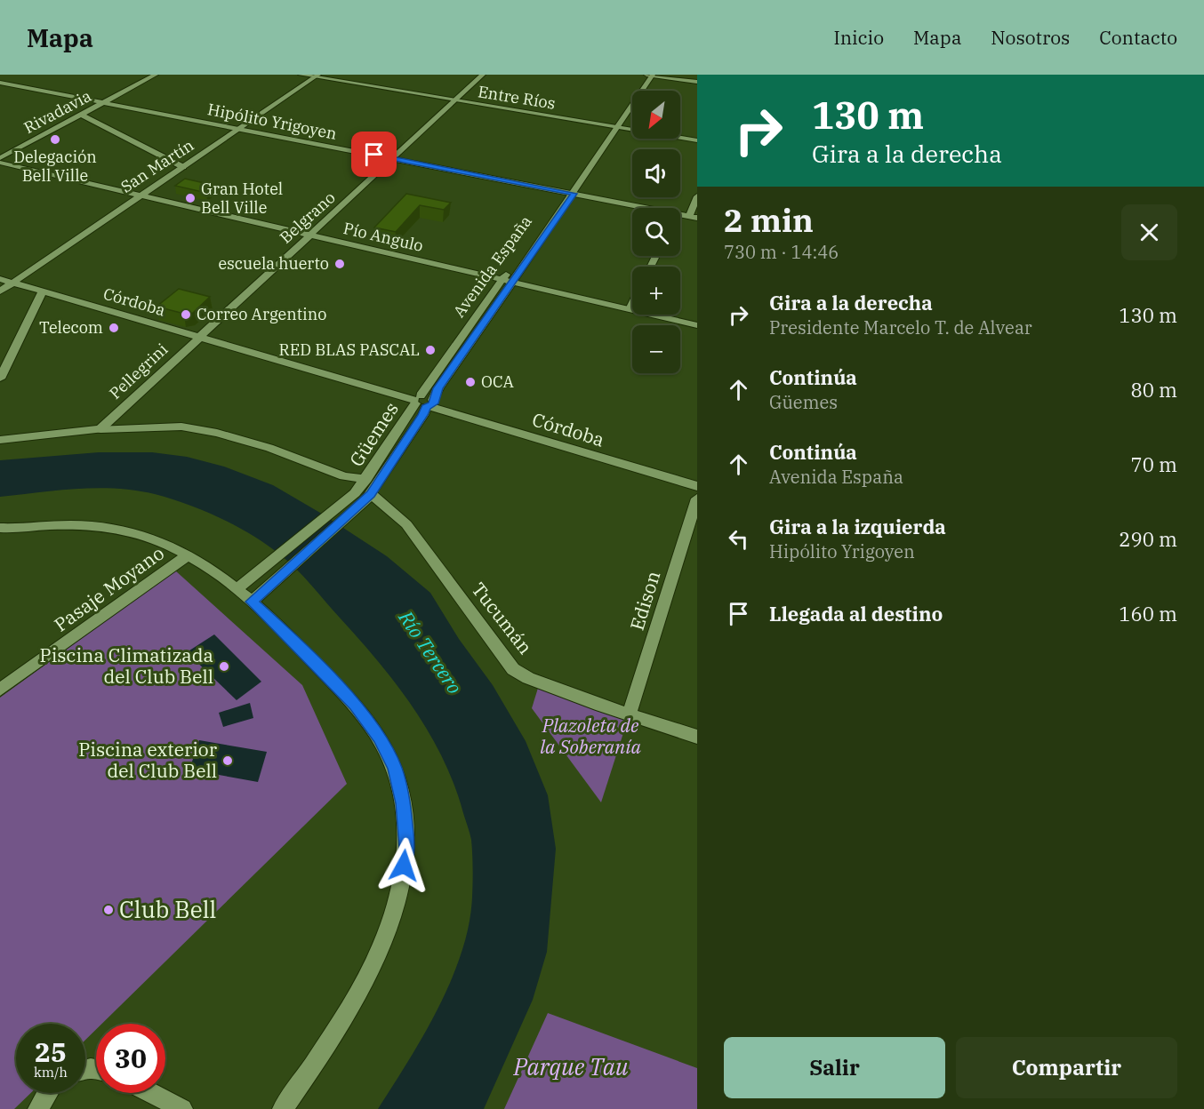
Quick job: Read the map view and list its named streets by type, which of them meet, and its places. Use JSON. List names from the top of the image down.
{
  "streets": {
    "street": [
      "Entre Ríos",
      "Rivadavia",
      "Hipólito Yrigoyen",
      "San Martín",
      "Belgrano",
      "Pío Angulo",
      "Avenida España",
      "Córdoba",
      "Pellegrini",
      "Güemes",
      "Pasaje Moyano",
      "Edison",
      "Tucumán"
    ]
  },
  "crossings": [
    ["Entre Ríos", "San Martín"],
    ["Entre Ríos", "Belgrano"],
    ["Entre Ríos", "Avenida España"],
    ["Rivadavia", "Hipólito Yrigoyen"],
    ["Hipólito Yrigoyen", "San Martín"],
    ["Hipólito Yrigoyen", "Belgrano"],
    ["Hipólito Yrigoyen", "Avenida España"],
    ["San Martín", "Pío Angulo"],
    ["San Martín", "Córdoba"],
    ["Belgrano", "Pío Angulo"],
    ["Belgrano", "Córdoba"],
    ["Belgrano", "Pellegrini"],
    ["Pío Angulo", "Avenida España"],
    ["Avenida España", "Córdoba"],
    ["Avenida España", "Güemes"],
    ["Córdoba", "Pellegrini"],
    ["Córdoba", "Güemes"],
    ["Pellegrini", "Tucumán"],
    ["Güemes", "Tucumán"],
    ["Edison", "Tucumán"]
  ],
  "water": ["Río Tercero"],
  "parks": ["Plazoleta de la Soberanía", "Parque Tau"],
  "places": [
    "Delegación Bell Ville",
    "Gran Hotel Bell Ville",
    "escuela huerto",
    "Correo Argentino",
    "Telecom",
    "RED BLAS PASCAL",
    "OCA",
    "Piscina Climatizada del Club Bell",
    "Piscina exterior del Club Bell",
    "Club Bell"
  ],
  "north": "bottom left",
  "page": {
    "header": "Mapa",
    "nav": [
      "Inicio",
      "Mapa",
      "Nosotros",
      "Contacto"
    ],
    "turn": ["130 m", "Gira a la derecha"],
    "map_buttons": ["+", "−"],
    "heading": ["2 min", "730 m · 14:46"],
    "list": [
      {
        "name": "Gira a la derecha",
        "note": "Presidente Marcelo T. de Alvear",
        "value": "130 m"
      },
      {
        "name": "Continúa",
        "note": "Güemes",
        "value": "80 m"
      },
      {
        "name": "Continúa",
        "note": "Avenida España",
        "value": "70 m"
      },
      {
        "name": "Gira a la izquierda",
        "note": "Hipólito Yrigoyen",
        "value": "290 m"
      },
      {
        "name": "Llegada al destino",
        "value": "160 m"
      }
    ],
    "speed": "25 km/h",
    "limit": "30",
    "buttons": ["Salir", "Compartir"]
  }
}
